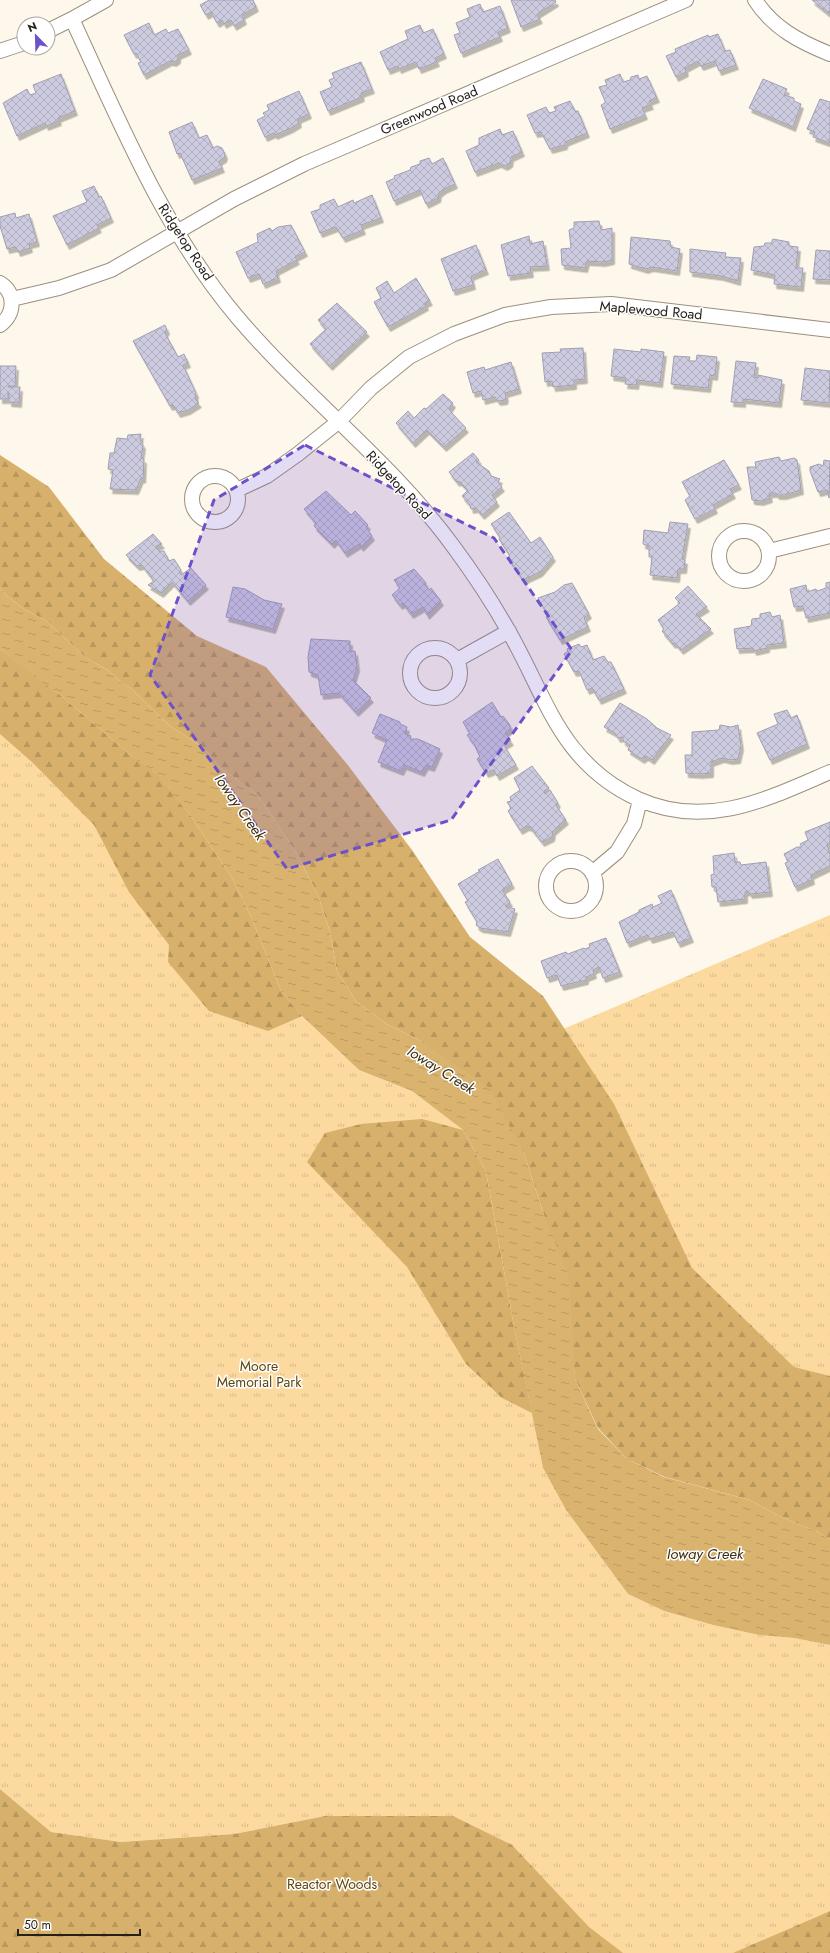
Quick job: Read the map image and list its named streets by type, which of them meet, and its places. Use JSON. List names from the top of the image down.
{
  "streets": {
    "street": ["Greenwood Road", "Ridgetop Road", "Maplewood Road"]
  },
  "crossings": [
    ["Greenwood Road", "Ridgetop Road"],
    ["Ridgetop Road", "Maplewood Road"]
  ],
  "water": ["Ioway Creek"],
  "parks": ["Moore Memorial Park", "Reactor Woods"],
  "scale_bar": "50 m",
  "north": "top left"
}
